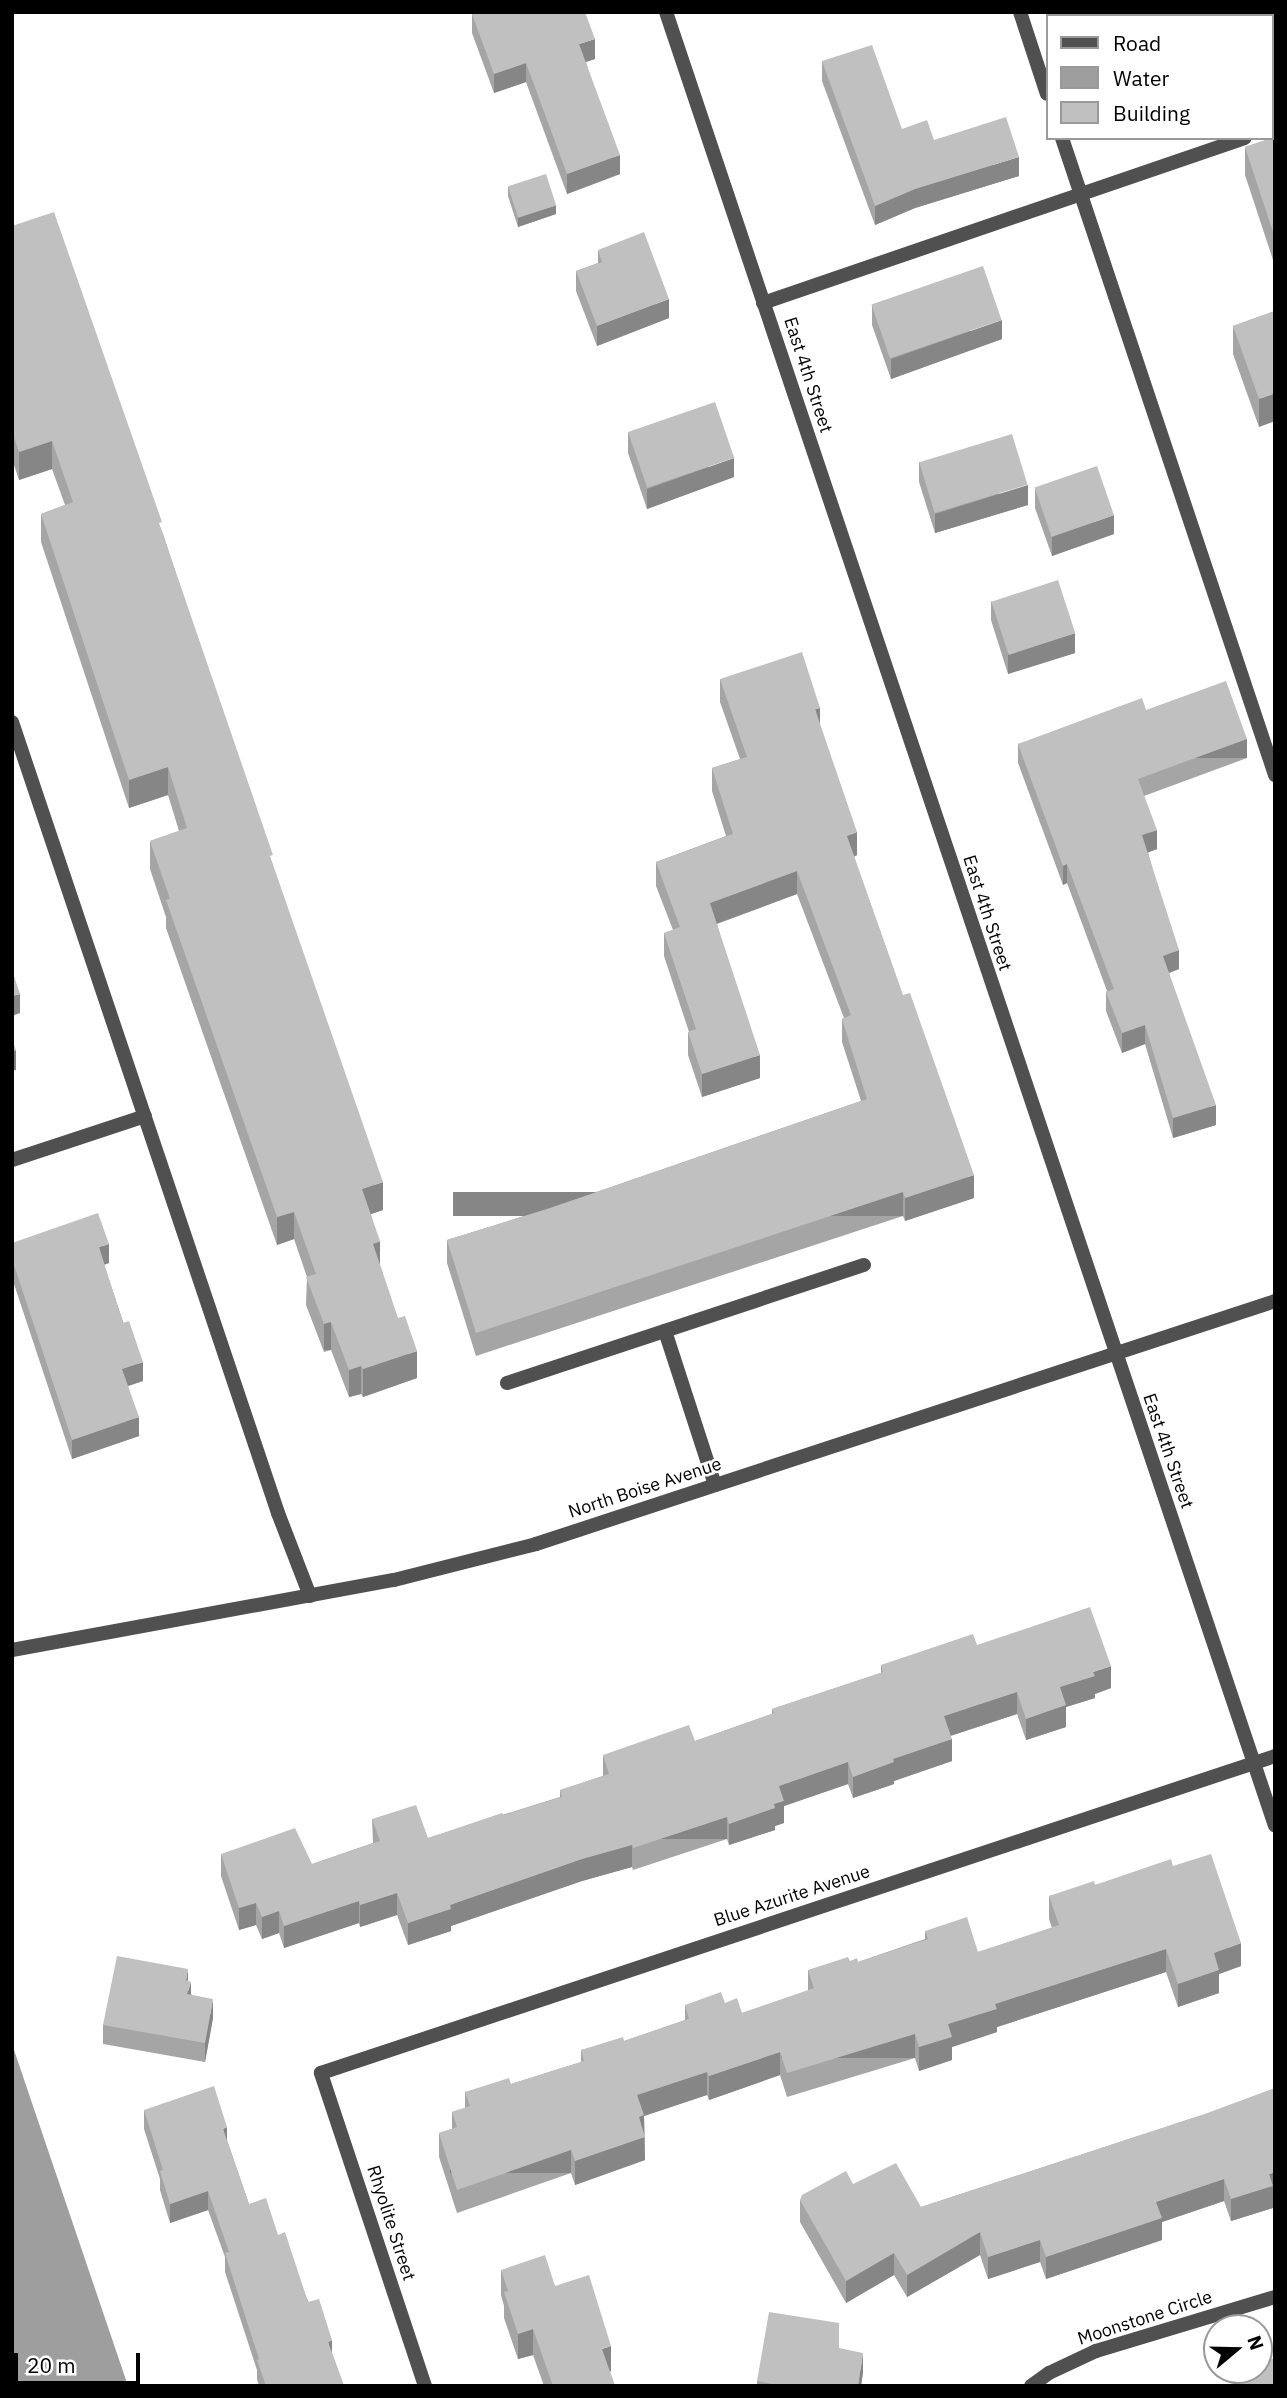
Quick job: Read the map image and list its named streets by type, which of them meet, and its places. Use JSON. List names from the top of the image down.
{
  "streets": {
    "street": [
      "East 4th Street",
      "North Boise Avenue",
      "Blue Azurite Avenue",
      "Rhyolite Street",
      "Moonstone Circle"
    ]
  },
  "crossings": [
    ["East 4th Street", "North Boise Avenue"],
    ["East 4th Street", "Blue Azurite Avenue"],
    ["Blue Azurite Avenue", "Rhyolite Street"]
  ],
  "legend": ["Road", "Water", "Building"],
  "scale_bar": "20 m",
  "north": "right"
}
